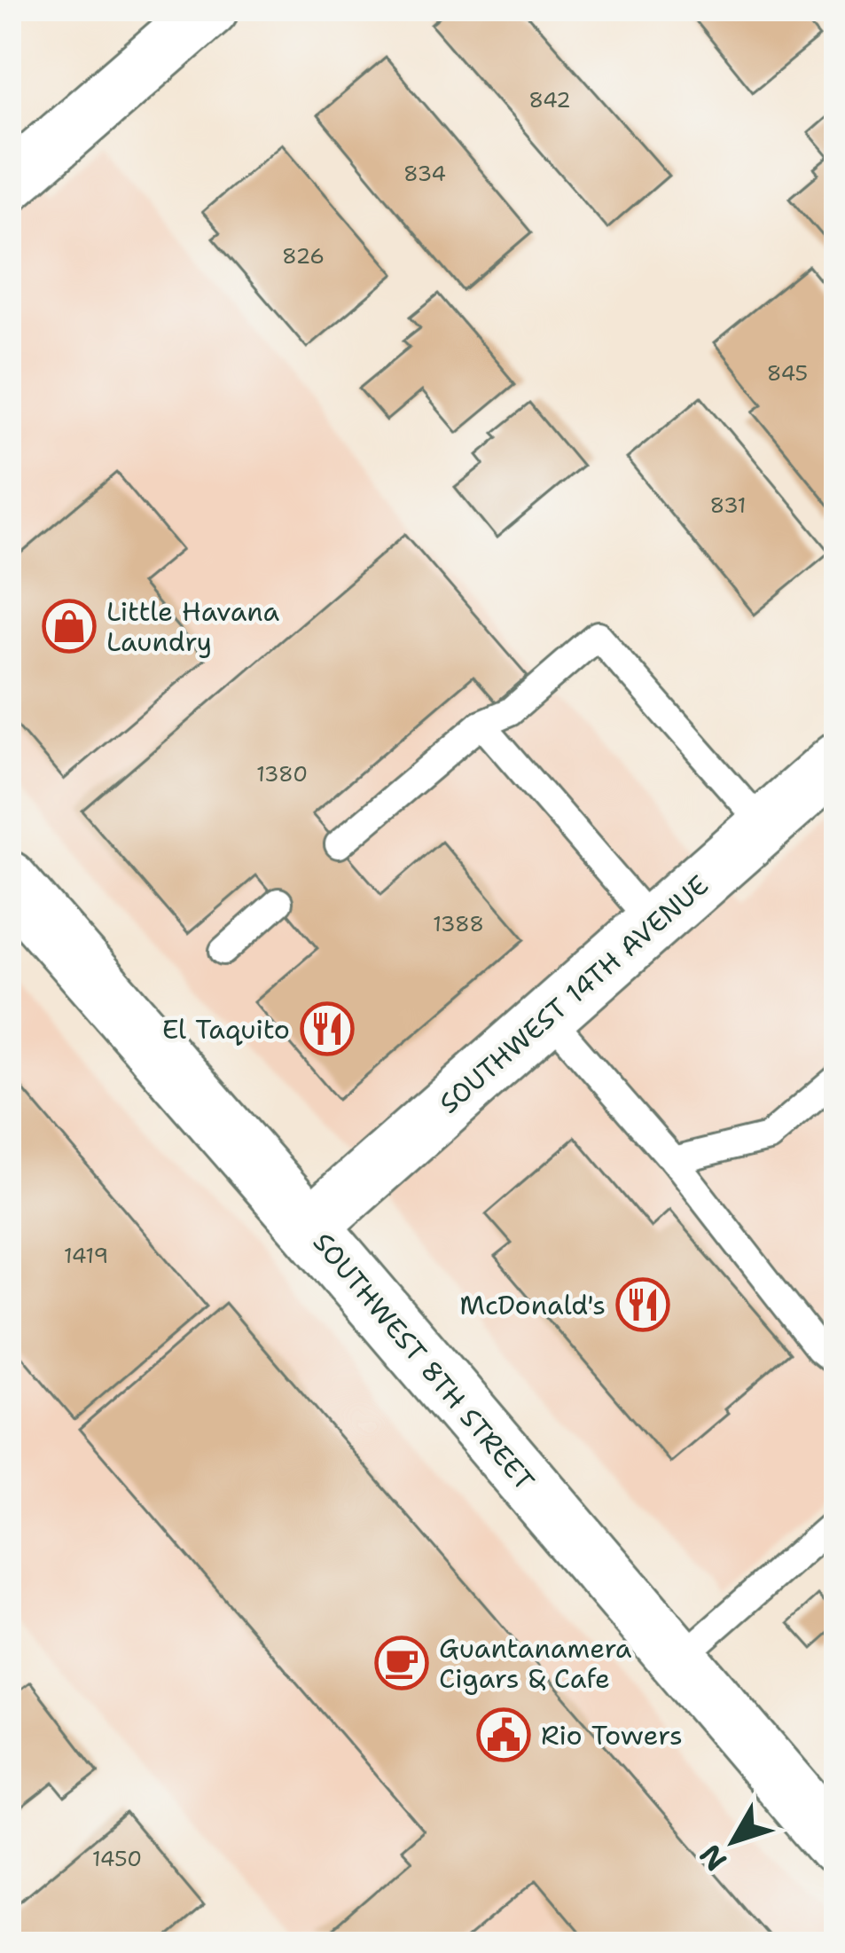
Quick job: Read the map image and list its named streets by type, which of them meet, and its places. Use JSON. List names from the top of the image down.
{
  "streets": {
    "main road": ["SOUTHWEST 8TH STREET"],
    "street": ["SOUTHWEST 14TH AVENUE"]
  },
  "crossings": [
    ["SOUTHWEST 14TH AVENUE", "SOUTHWEST 8TH STREET"]
  ],
  "places": {
    "shop": ["Little Havana Laundry"],
    "restaurant": ["El Taquito", "McDonald's"],
    "cafe": ["Guantanamera Cigars & Cafe"],
    "public building": ["Rio Towers"]
  },
  "house_numbers": [
    "842",
    "834",
    "826",
    "845",
    "831",
    "1380",
    "1388",
    "1419",
    "1450"
  ],
  "north": "bottom left"
}
